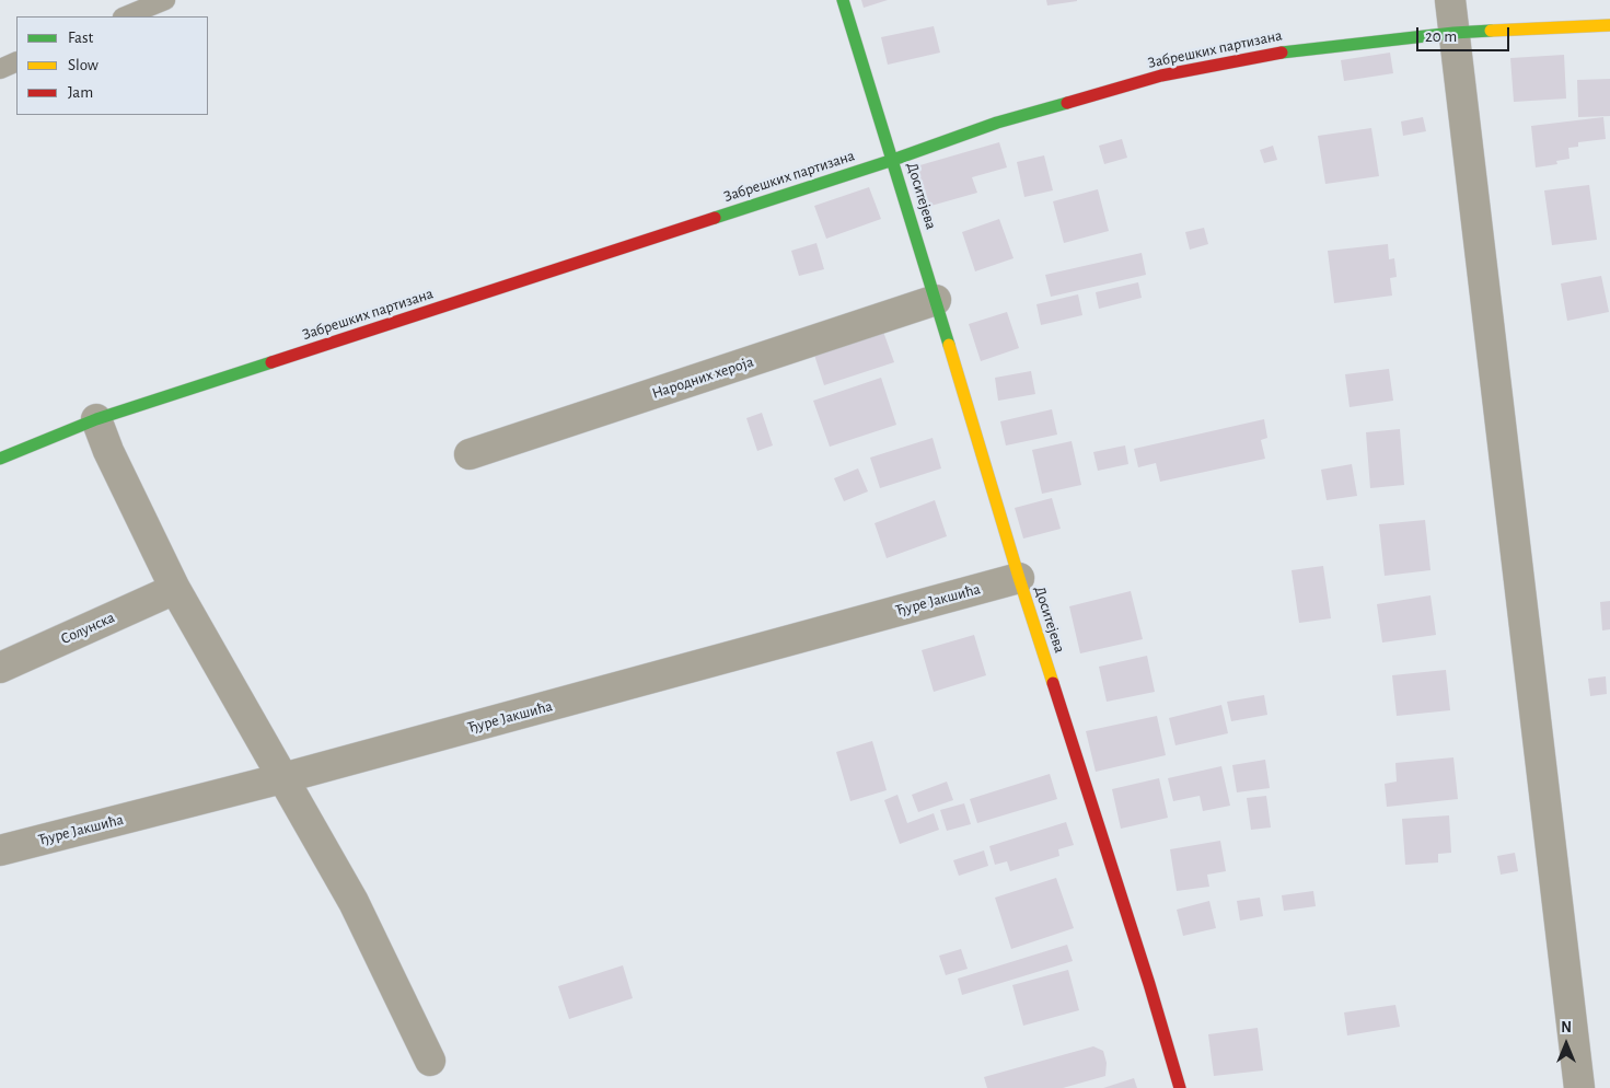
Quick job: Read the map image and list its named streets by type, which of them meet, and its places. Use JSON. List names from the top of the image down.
{
  "streets": {
    "street": [
      "Забрешких партизана",
      "Доситејева",
      "Народних хероја",
      "Ђуре Јакшића",
      "Солунска"
    ]
  },
  "crossings": [
    ["Забрешких партизана", "Доситејева"],
    ["Доситејева", "Народних хероја"],
    ["Доситејева", "Ђуре Јакшића"]
  ],
  "legend": ["Fast", "Slow", "Jam"],
  "scale_bar": "20 m",
  "north": "top"
}
